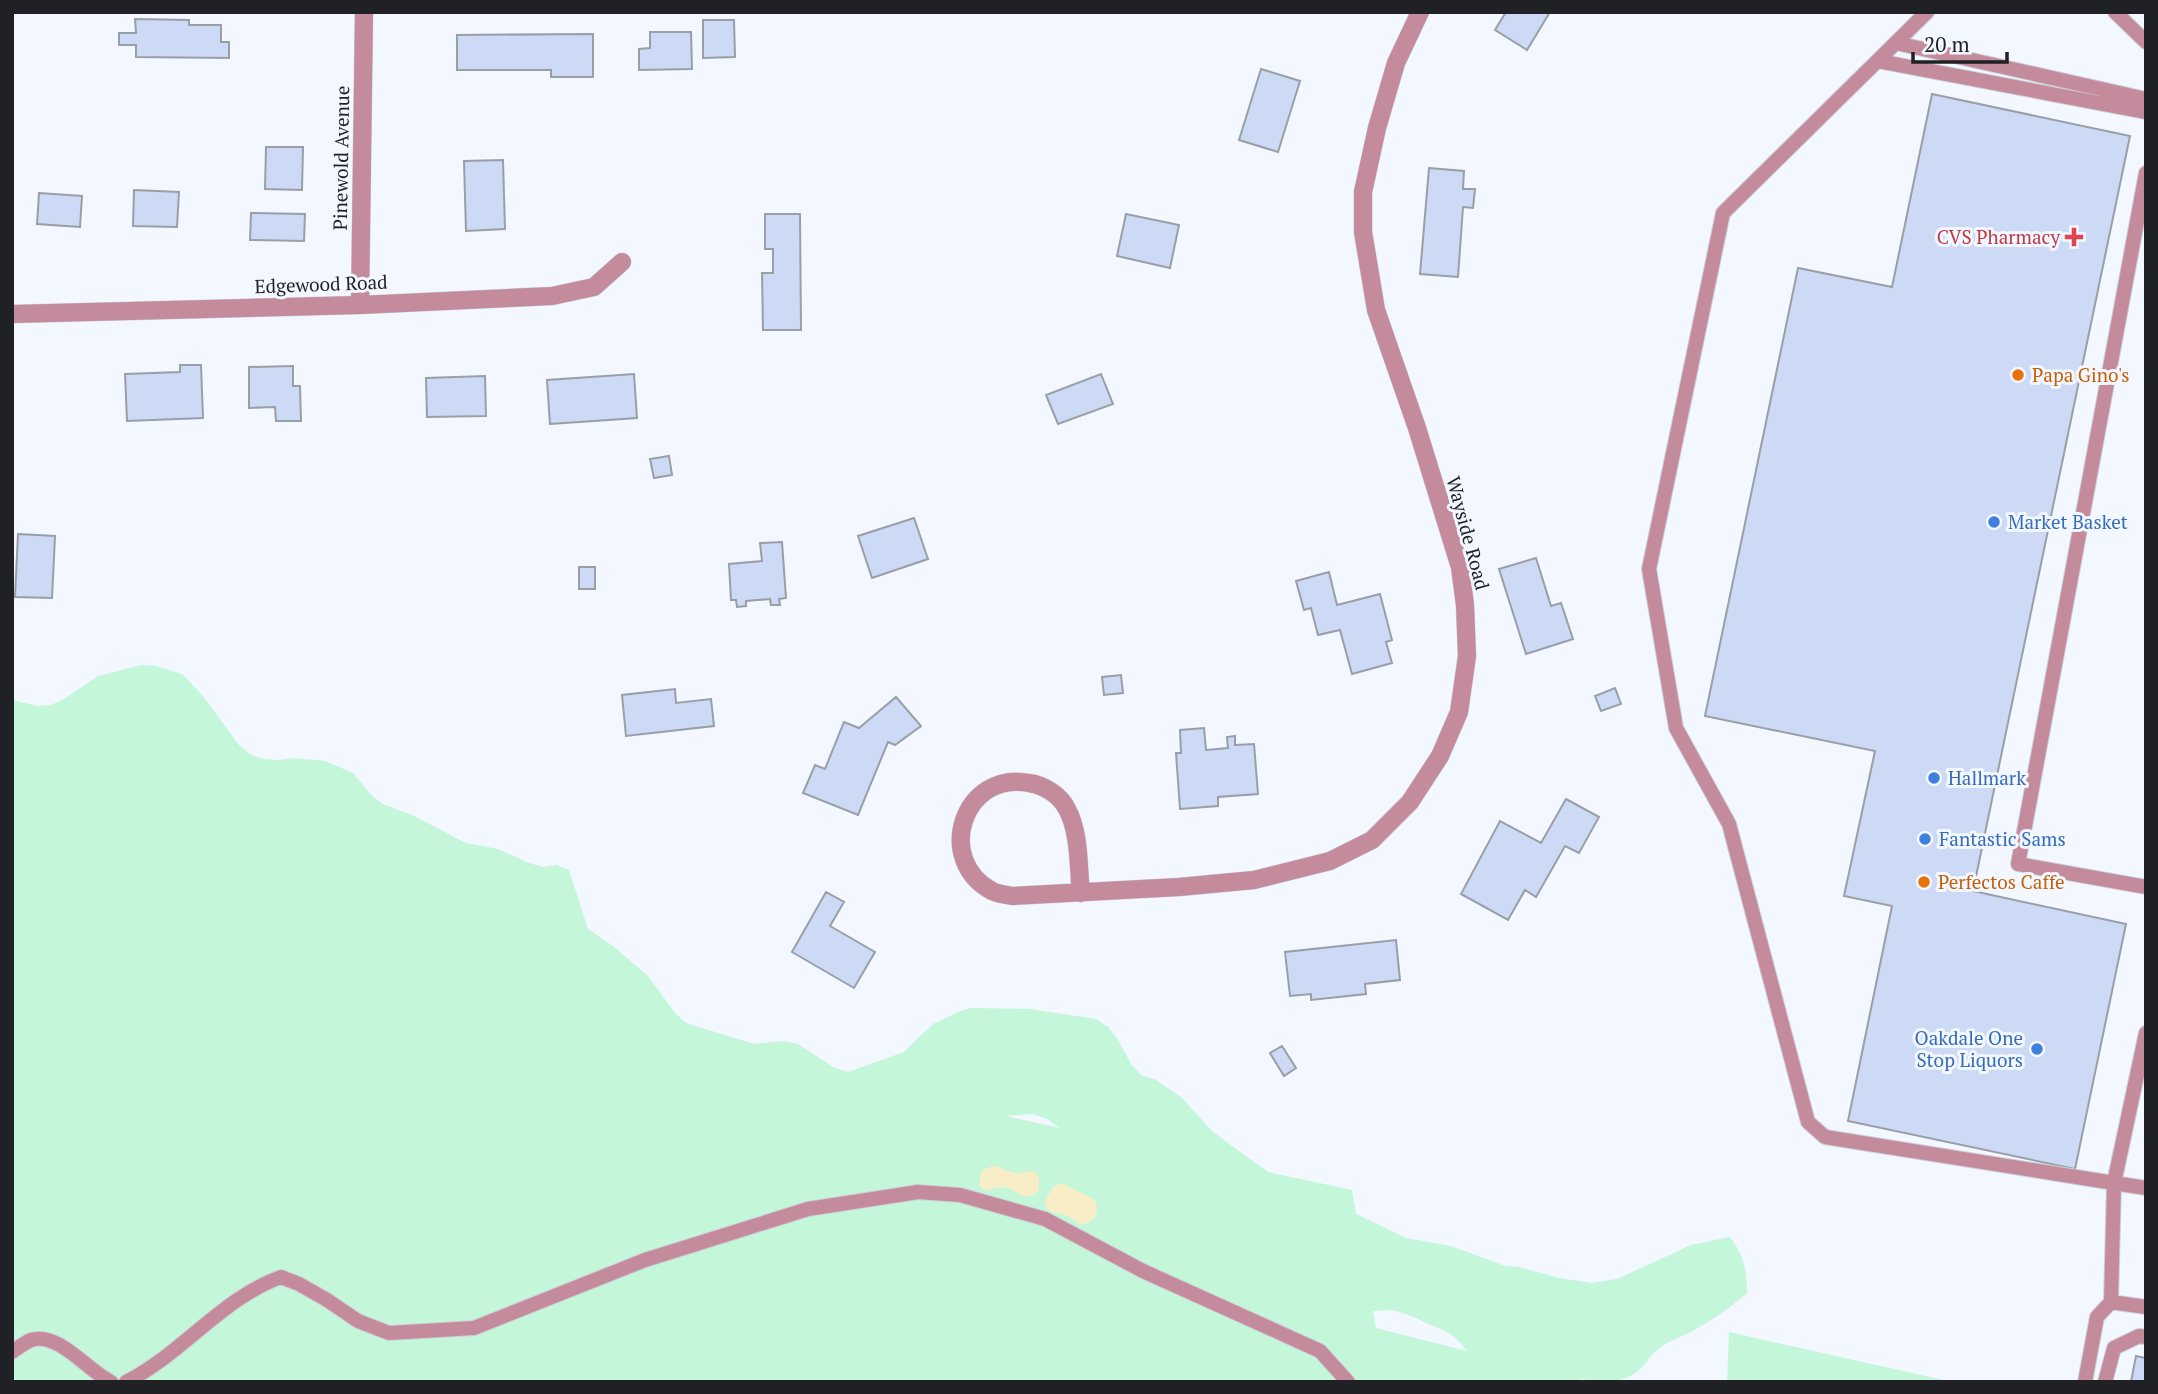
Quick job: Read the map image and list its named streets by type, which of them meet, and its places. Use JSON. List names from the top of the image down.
{
  "streets": {
    "street": ["Pinewold Avenue", "Edgewood Road", "Wayside Road"]
  },
  "crossings": [
    ["Pinewold Avenue", "Edgewood Road"]
  ],
  "places": {
    "health": ["CVS Pharmacy"],
    "other": [
      "Papa Gino's",
      "Market Basket",
      "Hallmark",
      "Fantastic Sams",
      "Perfectos Caffe",
      "Oakdale One Stop Liquors"
    ]
  },
  "scale_bar": "20 m"
}
